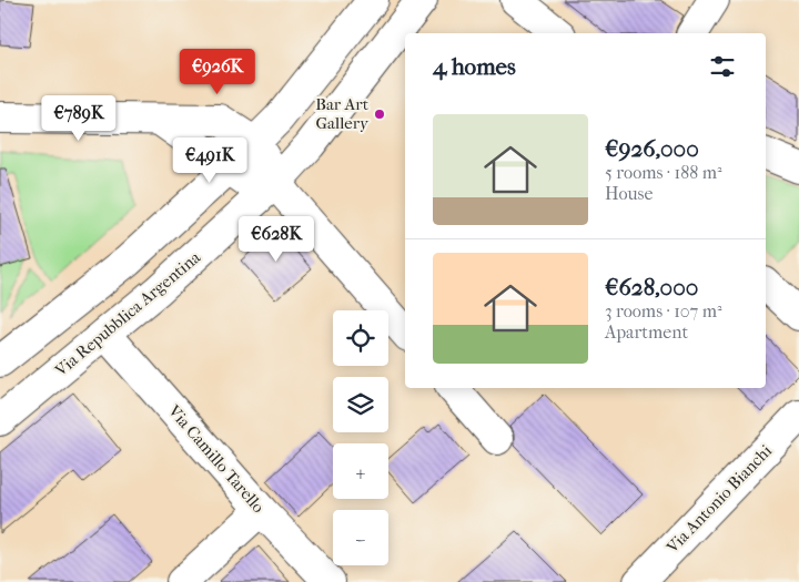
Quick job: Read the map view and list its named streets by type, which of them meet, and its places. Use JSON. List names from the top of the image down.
{
  "streets": {
    "street": ["Via Repubblica Argentina", "Via Camillo Tarello", "Via Antonio Bianchi"]
  },
  "crossings": [
    ["Via Repubblica Argentina", "Via Camillo Tarello"]
  ],
  "places": ["Bar Art Gallery"],
  "page": {
    "heading": "4 homes",
    "price": [
      "€926K",
      "€789K",
      "€491K",
      "€628K"
    ],
    "list": [
      {
        "name": "€926,000",
        "note": "5 rooms · 188 m² · House"
      },
      {
        "name": "€628,000",
        "note": "3 rooms · 107 m² · Apartment"
      }
    ],
    "map_buttons": ["+", "−"]
  }
}
